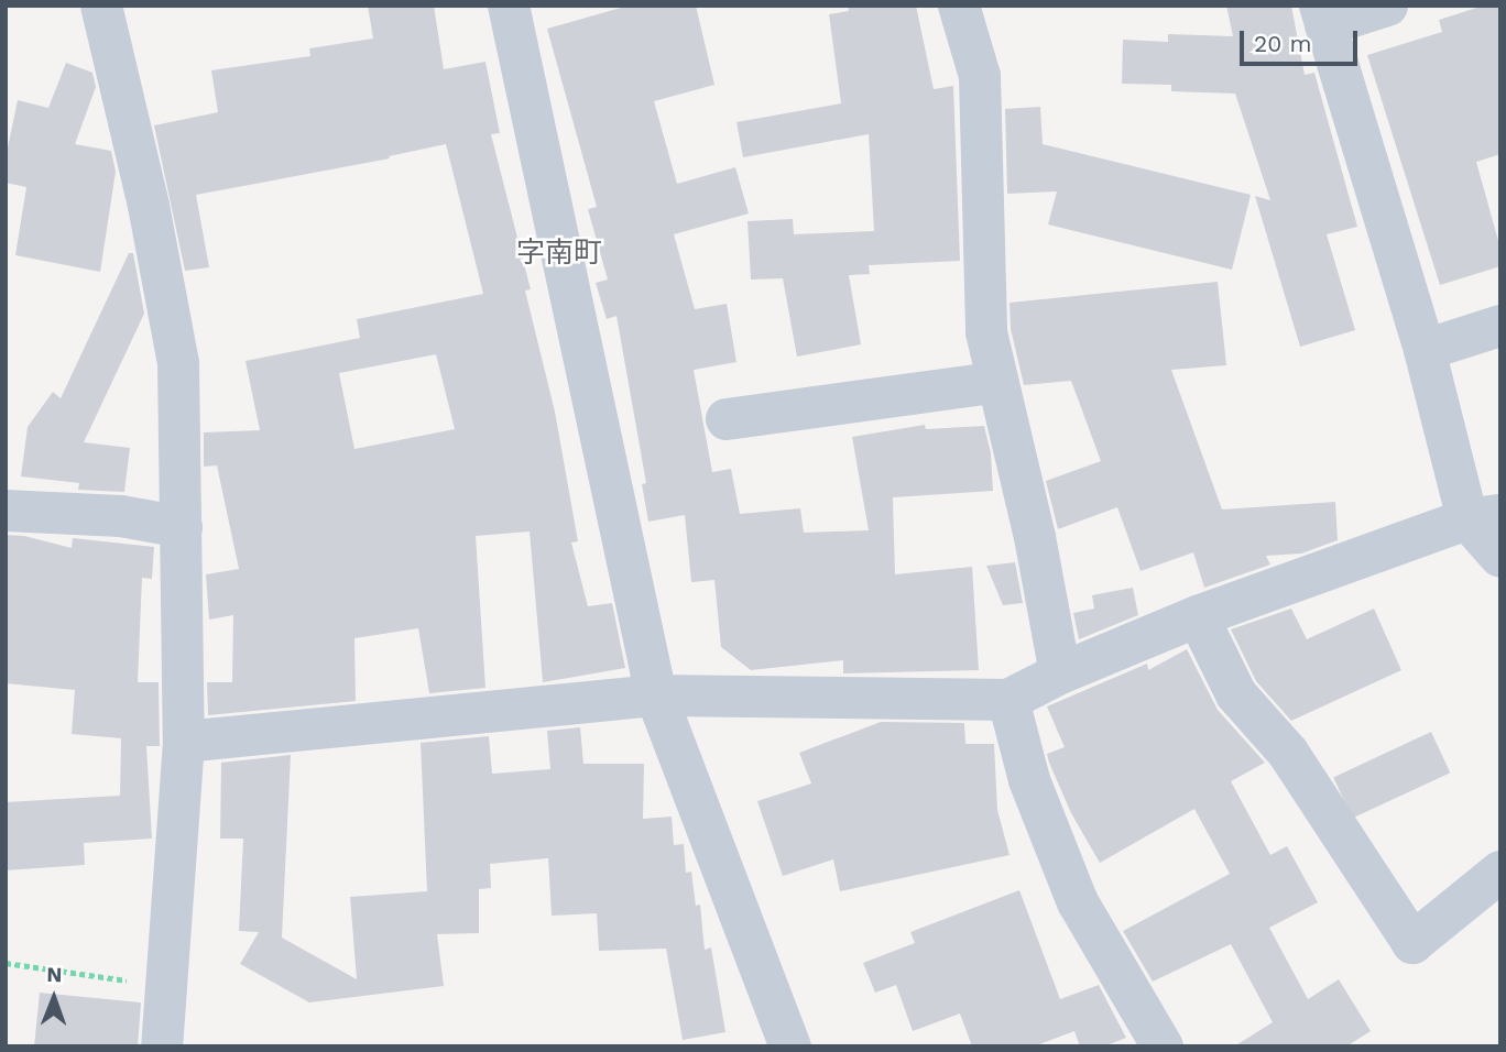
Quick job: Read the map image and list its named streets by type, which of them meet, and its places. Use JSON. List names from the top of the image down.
{
  "districts": ["字南町"],
  "scale_bar": "20 m",
  "north": "top"
}
